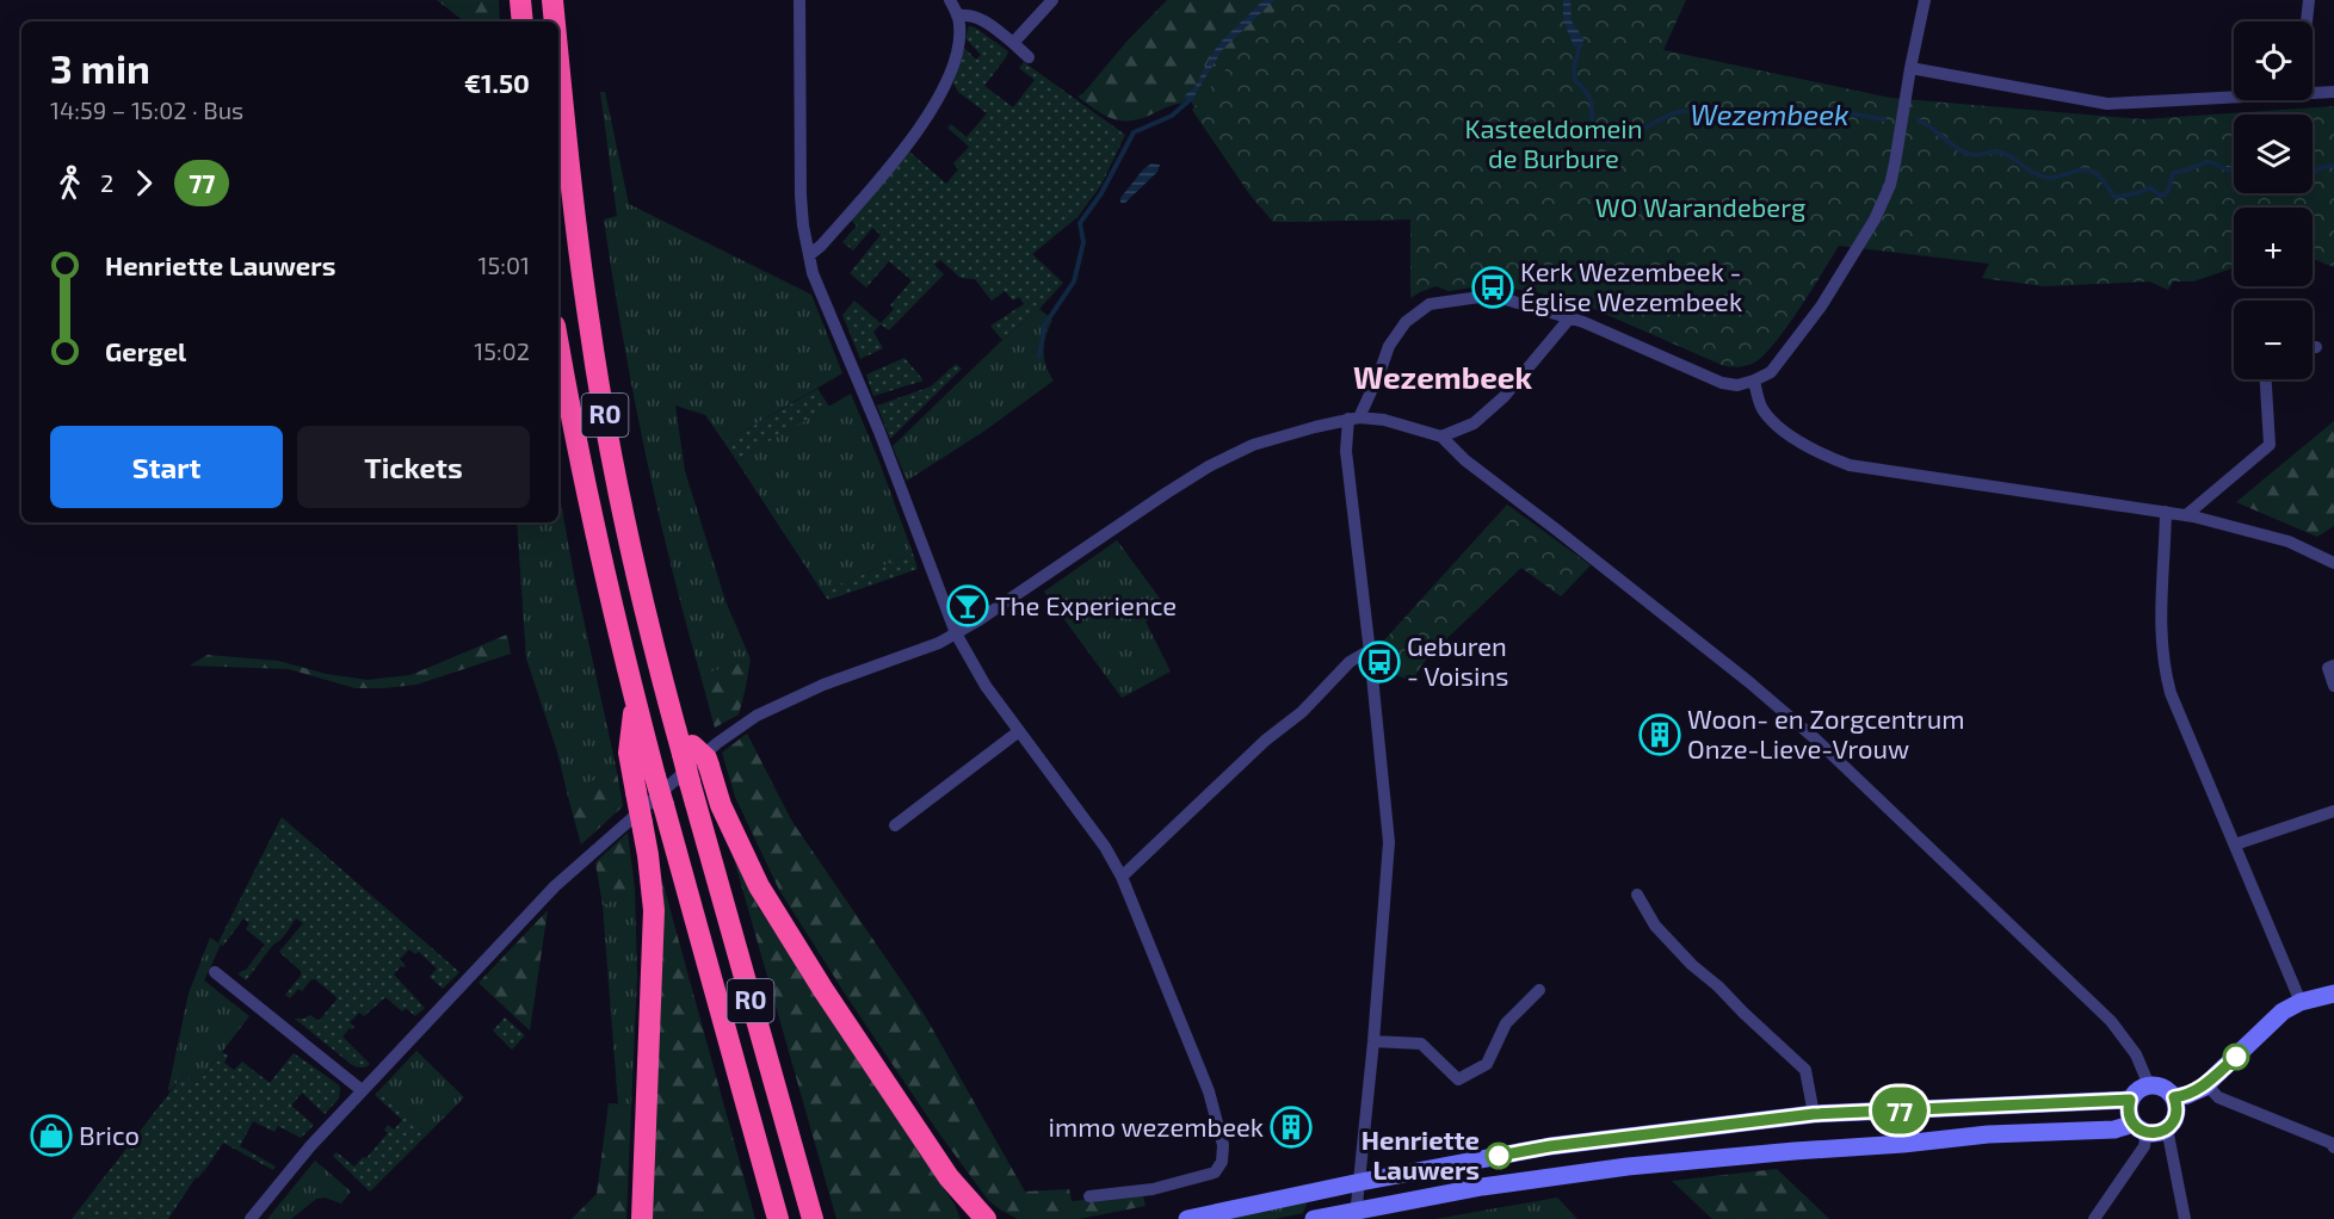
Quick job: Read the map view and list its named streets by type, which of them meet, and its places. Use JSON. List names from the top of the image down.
{
  "streets": {
    "highway": ["R0"]
  },
  "districts": ["Wezembeek"],
  "water": ["Wezembeek"],
  "parks": ["Kasteeldomein de Burbure", "WO Warandeberg"],
  "places": {
    "bus stop": ["Kerk Wezembeek - Église Wezembeek", "Geburen - Voisins"],
    "bar": ["The Experience"],
    "building": ["Woon- en Zorgcentrum Onze-Lieve-Vrouw", "immo wezembeek"],
    "shop": ["Brico"],
    "other": ["Henriette Lauwers"]
  },
  "lines": ["bus line 77"],
  "page": {
    "on_map": "77",
    "map_buttons": ["+", "−"],
    "heading": ["3 min", "14:59 – 15:02 · Bus", "€1.50"],
    "legs": ["2", "77"],
    "list": [
      {
        "name": "Henriette Lauwers",
        "value": "15:01"
      },
      {
        "name": "Gergel",
        "value": "15:02"
      }
    ],
    "buttons": ["Start", "Tickets"]
  }
}
